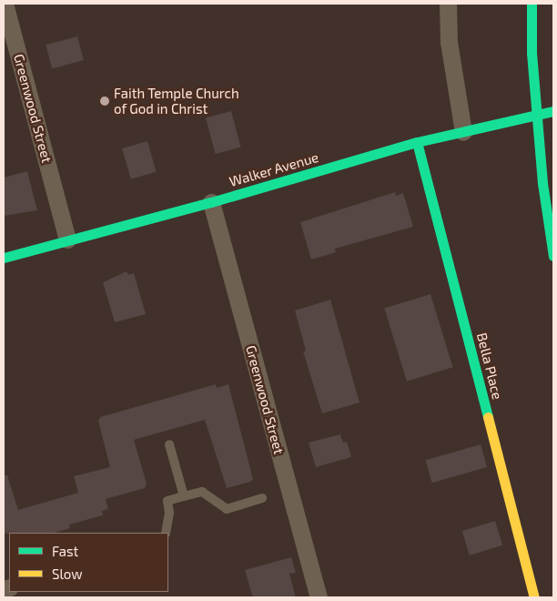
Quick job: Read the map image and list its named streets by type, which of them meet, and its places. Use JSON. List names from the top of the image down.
{
  "streets": {
    "main road": ["Walker Avenue", "Bella Place"],
    "street": ["Greenwood Street"]
  },
  "crossings": [
    ["Greenwood Street", "Walker Avenue"],
    ["Walker Avenue", "Bella Place"]
  ],
  "places": ["Faith Temple Church of God in Christ"],
  "legend": ["Fast", "Slow"]
}
